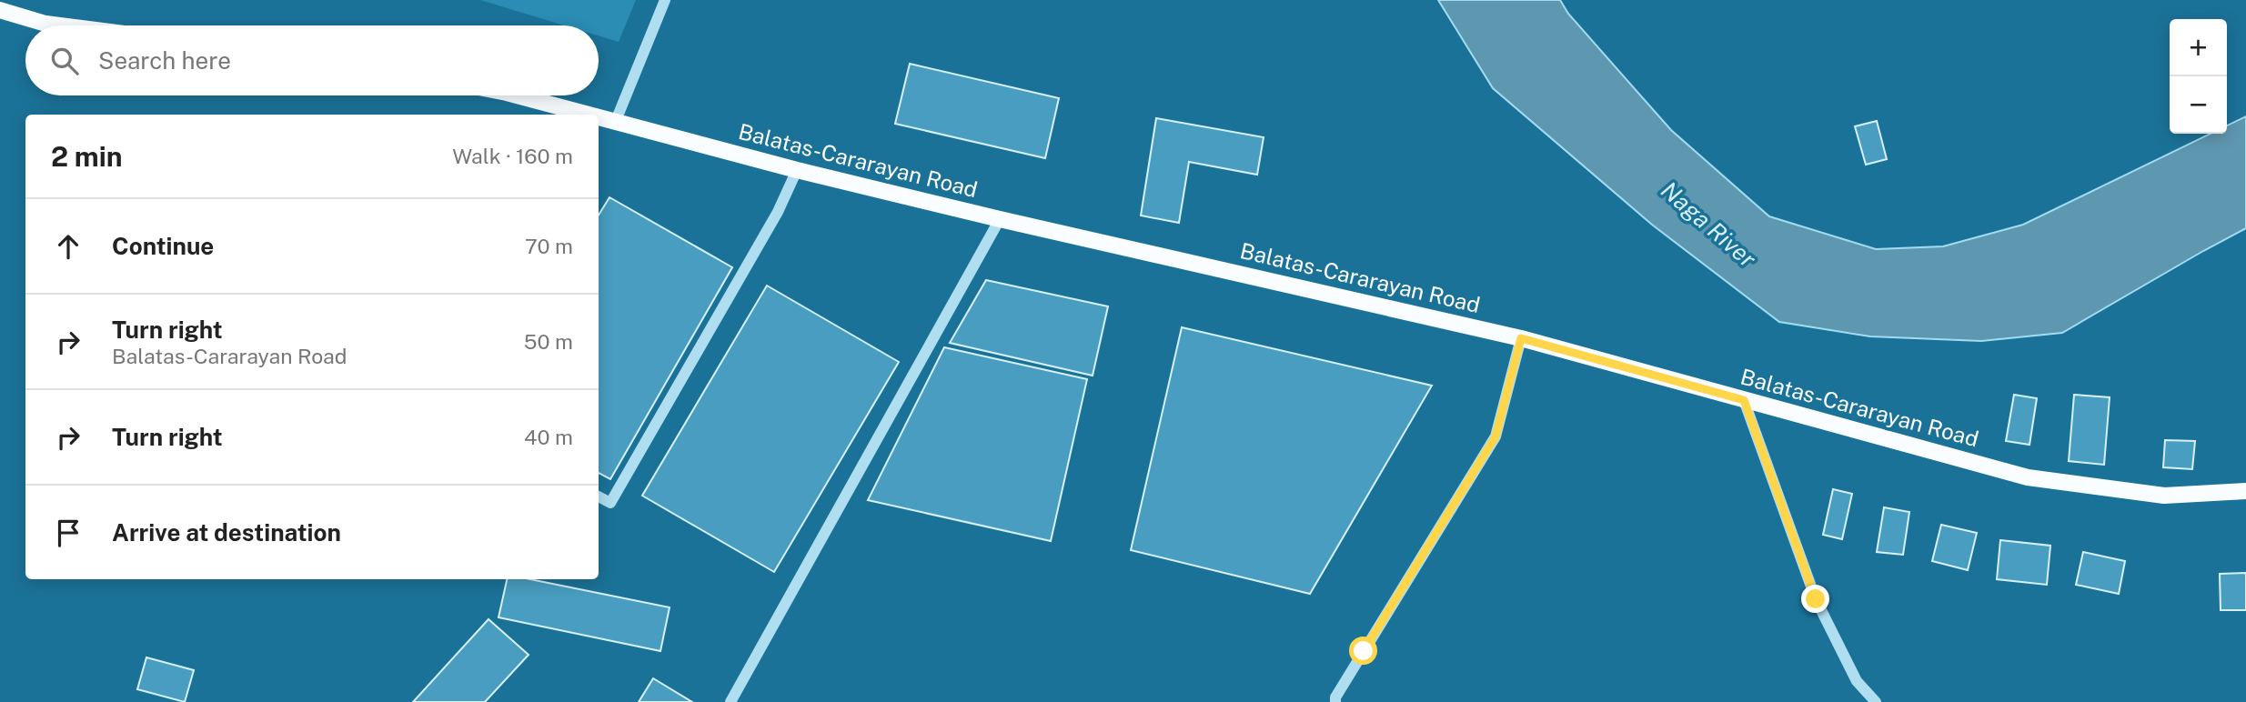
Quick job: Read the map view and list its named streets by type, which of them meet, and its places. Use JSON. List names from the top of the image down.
{
  "streets": {
    "main road": ["Balatas-Cararayan Road"]
  },
  "water": ["Naga River"],
  "page": {
    "map_buttons": ["+", "−"],
    "search": "Search here",
    "heading": ["2 min", "Walk · 160 m"],
    "list": [
      ["Continue", "70 m"],
      ["Turn right", "Balatas-Cararayan Road", "50 m"],
      ["Turn right", "40 m"],
      "Arrive at destination"
    ]
  }
}
